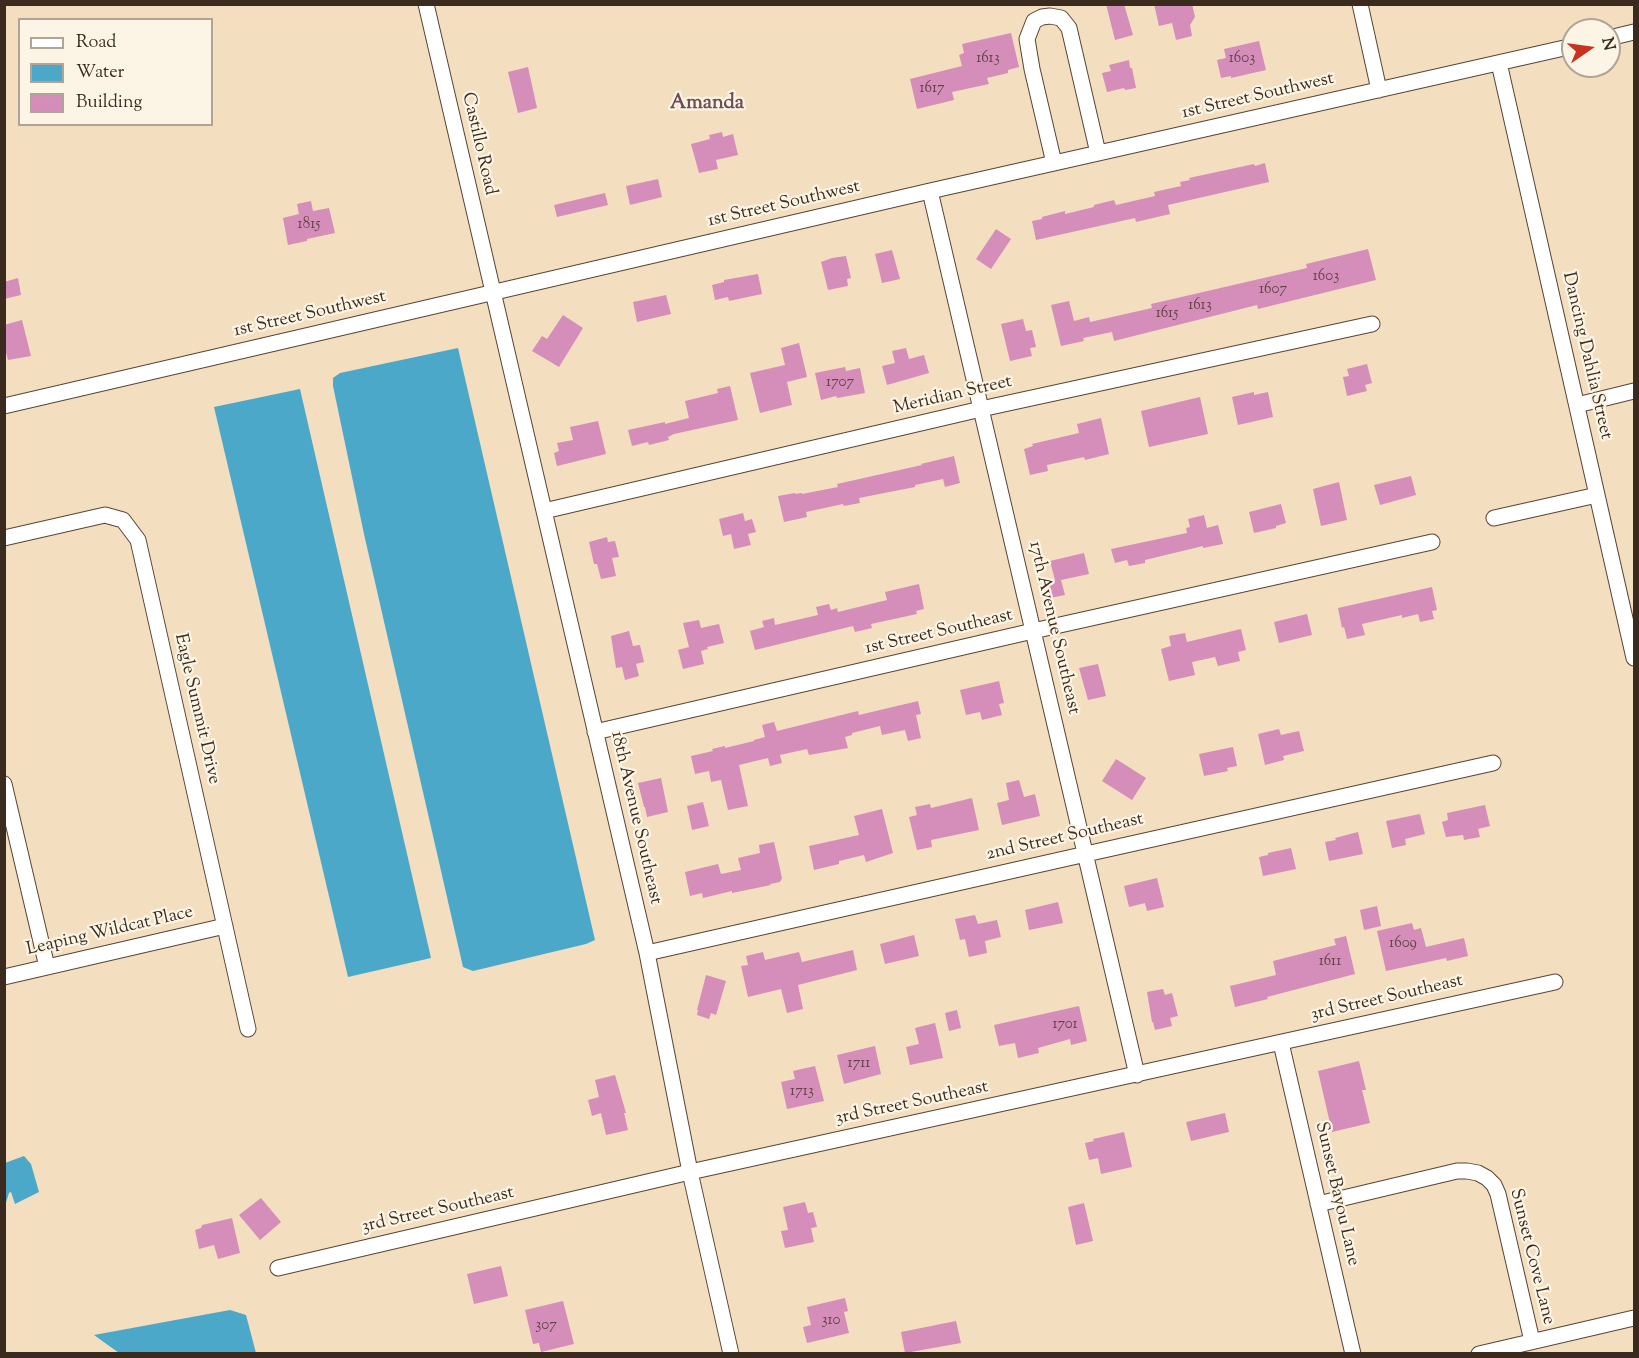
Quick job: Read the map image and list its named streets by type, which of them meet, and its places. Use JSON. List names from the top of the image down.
{
  "streets": {
    "street": [
      "1st Street Southwest",
      "Castillo Road",
      "Dancing Dahlia Street",
      "Meridian Street",
      "17th Avenue Southeast",
      "1st Street Southeast",
      "Eagle Summit Drive",
      "18th Avenue Southeast",
      "2nd Street Southeast",
      "Leaping Wildcat Place",
      "3rd Street Southeast",
      "Sunset Bayou Lane",
      "Sunset Cove Lane"
    ]
  },
  "crossings": [
    ["1st Street Southwest", "Castillo Road"],
    ["1st Street Southwest", "Dancing Dahlia Street"],
    ["1st Street Southwest", "17th Avenue Southeast"],
    ["1st Street Southwest", "18th Avenue Southeast"],
    ["Castillo Road", "18th Avenue Southeast"],
    ["Meridian Street", "17th Avenue Southeast"],
    ["Meridian Street", "18th Avenue Southeast"],
    ["17th Avenue Southeast", "1st Street Southeast"],
    ["17th Avenue Southeast", "2nd Street Southeast"],
    ["17th Avenue Southeast", "3rd Street Southeast"],
    ["1st Street Southeast", "18th Avenue Southeast"],
    ["Eagle Summit Drive", "Leaping Wildcat Place"],
    ["18th Avenue Southeast", "2nd Street Southeast"],
    ["18th Avenue Southeast", "3rd Street Southeast"],
    ["3rd Street Southeast", "Sunset Bayou Lane"],
    ["Sunset Bayou Lane", "Sunset Cove Lane"]
  ],
  "districts": ["Amanda"],
  "house_numbers": [
    "1613",
    "1603",
    "1617",
    "1815",
    "1603",
    "1607",
    "1613",
    "1615",
    "1707",
    "1609",
    "1611",
    "1701",
    "1711",
    "1713",
    "310",
    "307"
  ],
  "legend": ["Road", "Water", "Building"],
  "north": "right"
}
